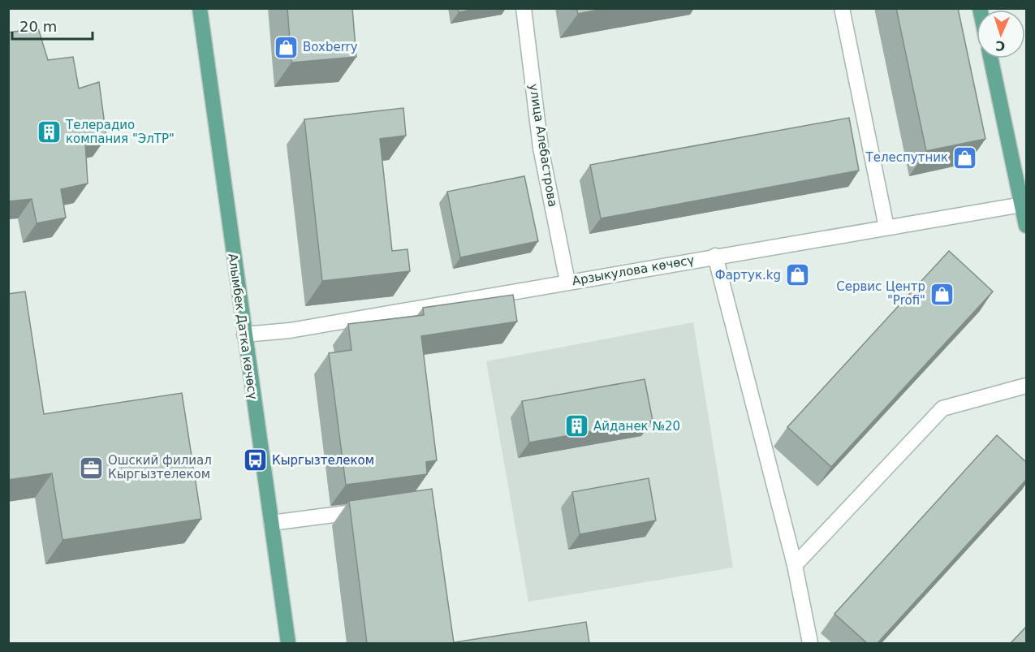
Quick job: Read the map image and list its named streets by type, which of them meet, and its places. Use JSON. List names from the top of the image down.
{
  "streets": {
    "main road": ["Алымбек Датка көчөсү"],
    "street": ["улица Алебастрова", "Арзыкулова көчөсү"]
  },
  "crossings": [
    ["улица Алебастрова", "Арзыкулова көчөсү"],
    ["Арзыкулова көчөсү", "Алымбек Датка көчөсү"]
  ],
  "places": {
    "shop": [
      "Boxberry",
      "Телеспутник",
      "Фартук.kg",
      "Сервис Центр \"Profi\""
    ],
    "building": ["Телерадио компания \"ЭлТР\"", "Айданек №20"],
    "bus stop": ["Кыргызтелеком"],
    "office": ["Ошский филиал Кыргызтелеком"]
  },
  "scale_bar": "20 m",
  "north": "bottom"
}
